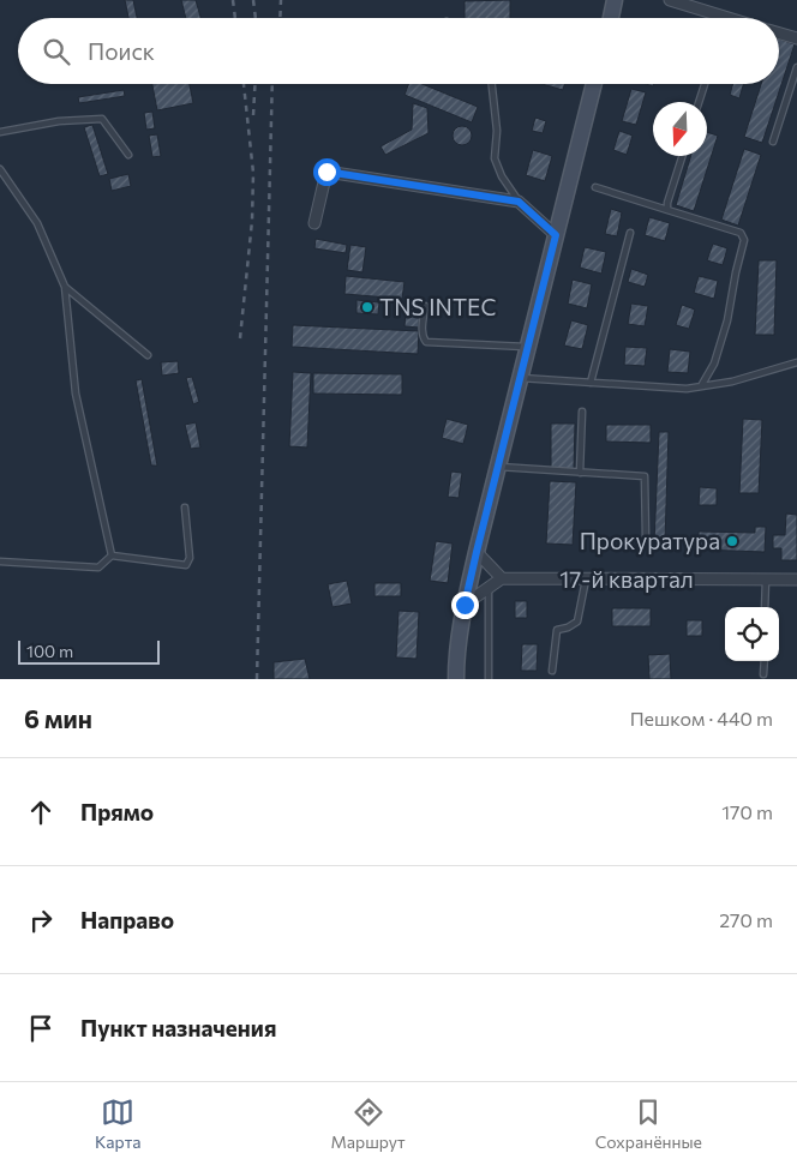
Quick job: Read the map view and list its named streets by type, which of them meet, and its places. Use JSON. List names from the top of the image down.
{
  "streets": {
    "street": ["17-й квартал"]
  },
  "places": ["TNS INTEC", "Прокуратура"],
  "scale_bar": "100 m",
  "north": "bottom",
  "page": {
    "search": "Поиск",
    "scale": "100 m",
    "heading": ["6 мин", "Пешком · 440 m"],
    "list": [
      ["Прямо", "170 m"],
      ["Направо", "270 m"],
      "Пункт назначения"
    ],
    "nav": ["Карта", "Маршрут", "Сохранённые"]
  }
}
